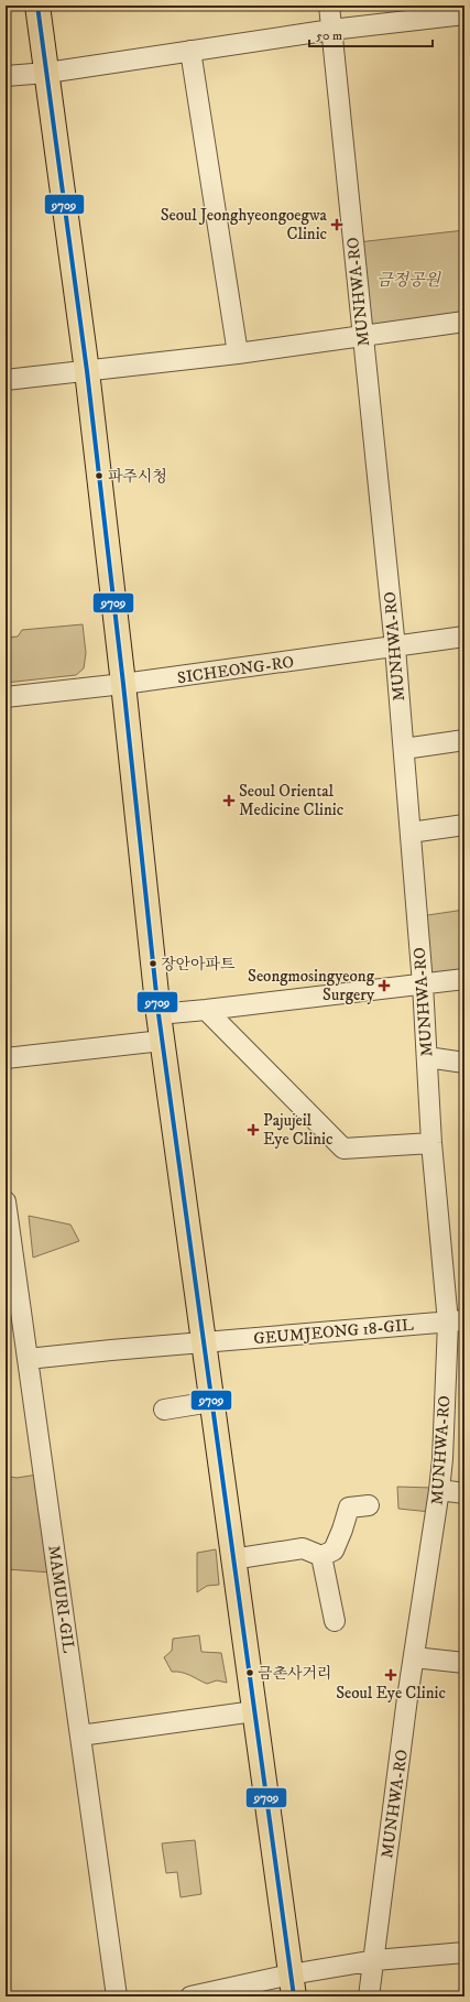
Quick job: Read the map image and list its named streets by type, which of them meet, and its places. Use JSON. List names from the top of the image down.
{
  "streets": {
    "street": [
      "MUNHWA-RO",
      "SICHEONG-RO",
      "GEUMJEONG 18-GIL",
      "MAMURI-GIL"
    ]
  },
  "crossings": [
    ["MUNHWA-RO", "SICHEONG-RO"],
    ["MUNHWA-RO", "GEUMJEONG 18-GIL"],
    ["GEUMJEONG 18-GIL", "MAMURI-GIL"]
  ],
  "parks": ["금정공원"],
  "places": {
    "health": [
      "Seoul Jeonghyeongoegwa Clinic",
      "Seoul Oriental Medicine Clinic",
      "Seongmosingyeong Surgery",
      "Pajujeil Eye Clinic",
      "Seoul Eye Clinic"
    ],
    "other": ["파주시청", "장안아파트", "금촌사거리"]
  },
  "lines": ["transit line 9709"],
  "scale_bar": "50 m"
}
